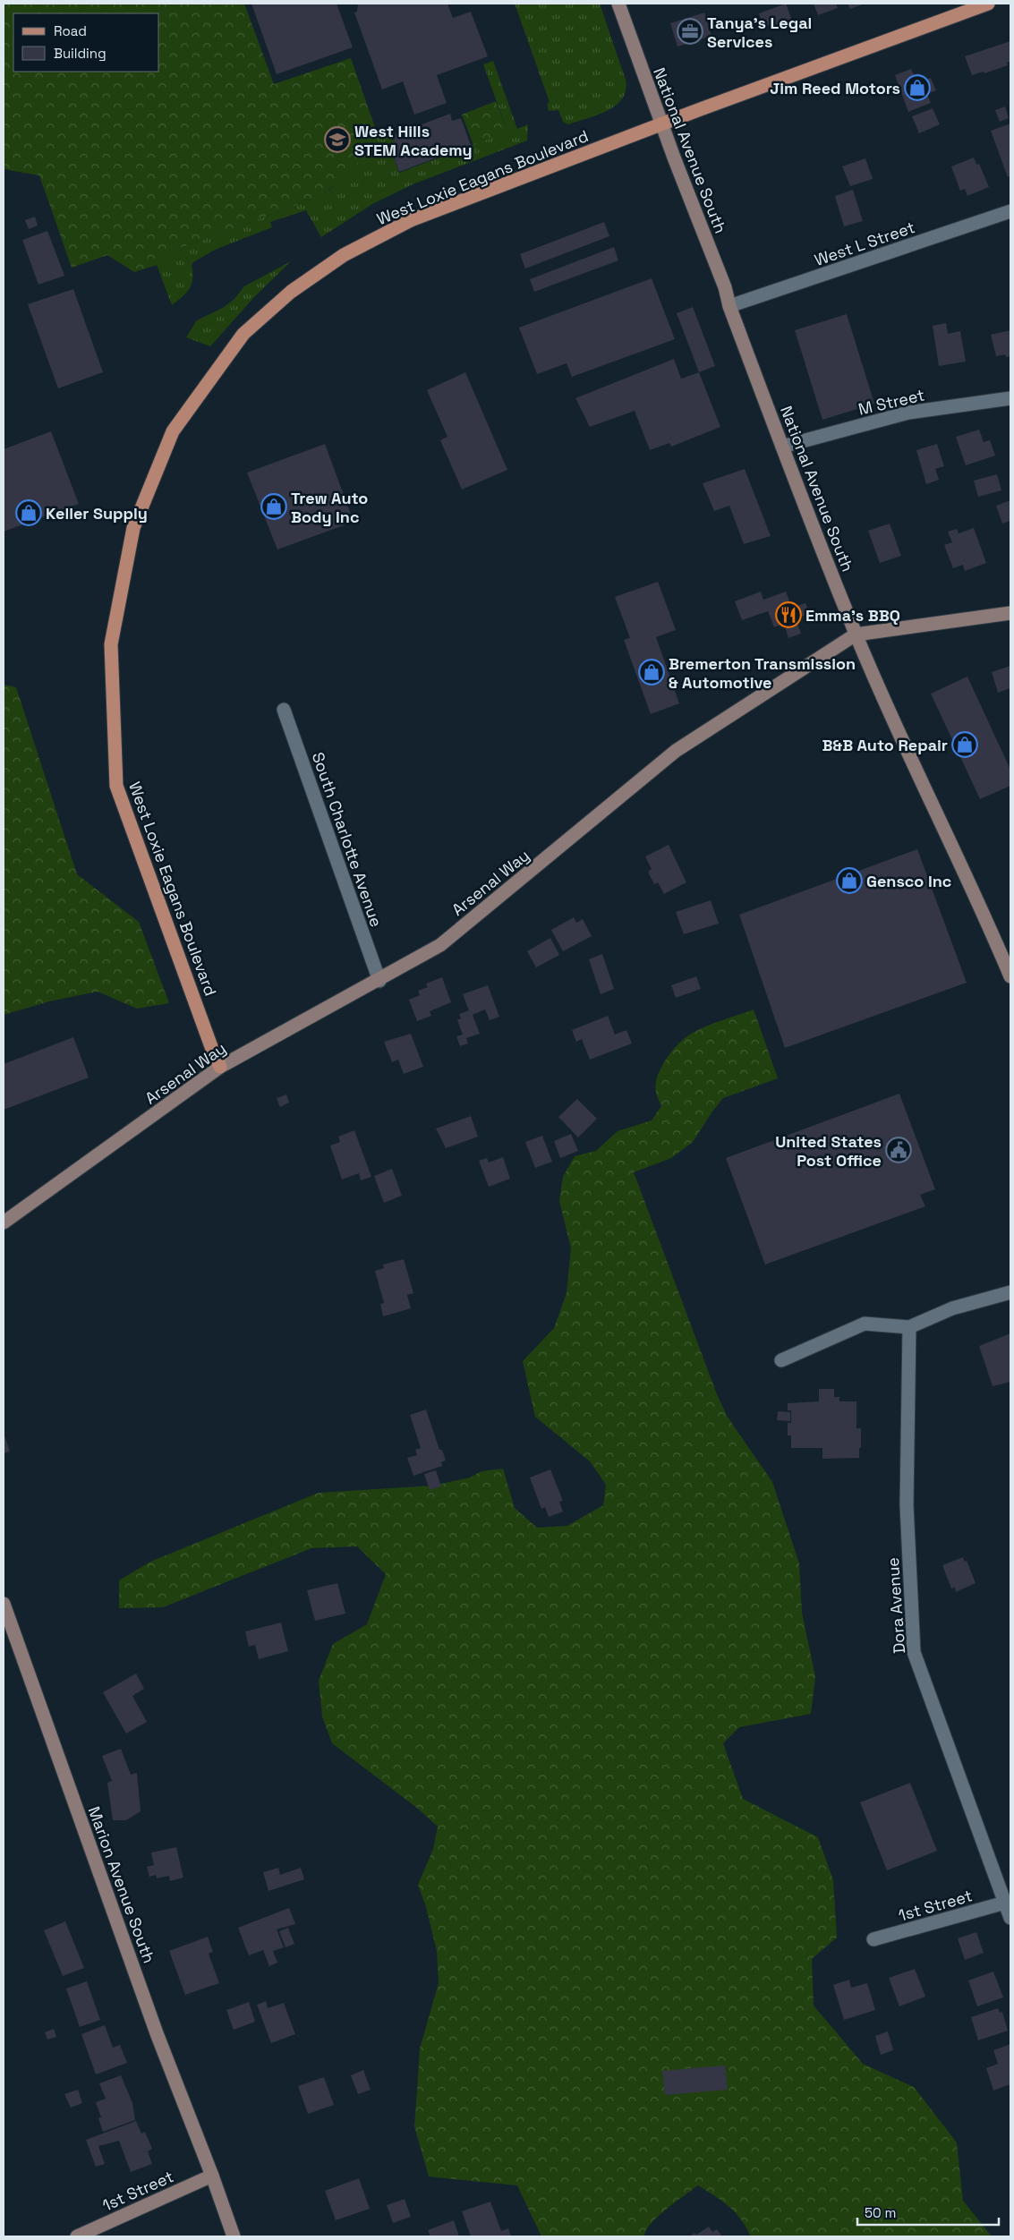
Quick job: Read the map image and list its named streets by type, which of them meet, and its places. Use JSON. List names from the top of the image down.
{
  "streets": {
    "main road": [
      "National Avenue South",
      "West Loxie Eagans Boulevard",
      "Arsenal Way",
      "Marion Avenue South",
      "1st Street"
    ],
    "street": [
      "West L Street",
      "M Street",
      "South Charlotte Avenue",
      "Dora Avenue"
    ]
  },
  "crossings": [
    ["National Avenue South", "West Loxie Eagans Boulevard"],
    ["National Avenue South", "West L Street"],
    ["National Avenue South", "M Street"],
    ["National Avenue South", "Arsenal Way"],
    ["West Loxie Eagans Boulevard", "Arsenal Way"],
    ["South Charlotte Avenue", "Arsenal Way"],
    ["Dora Avenue", "1st Street"],
    ["Marion Avenue South", "1st Street"]
  ],
  "places": {
    "office": ["Tanya's Legal Services"],
    "shop": [
      "Jim Reed Motors",
      "Trew Auto Body Inc",
      "Keller Supply",
      "Bremerton Transmission & Automotive",
      "B&B Auto Repair",
      "Gensco Inc"
    ],
    "school or university": ["West Hills STEM Academy"],
    "restaurant": ["Emma's BBQ"],
    "public building": ["United States Post Office"]
  },
  "legend": ["Road", "Building"],
  "scale_bar": "50 m"
}
